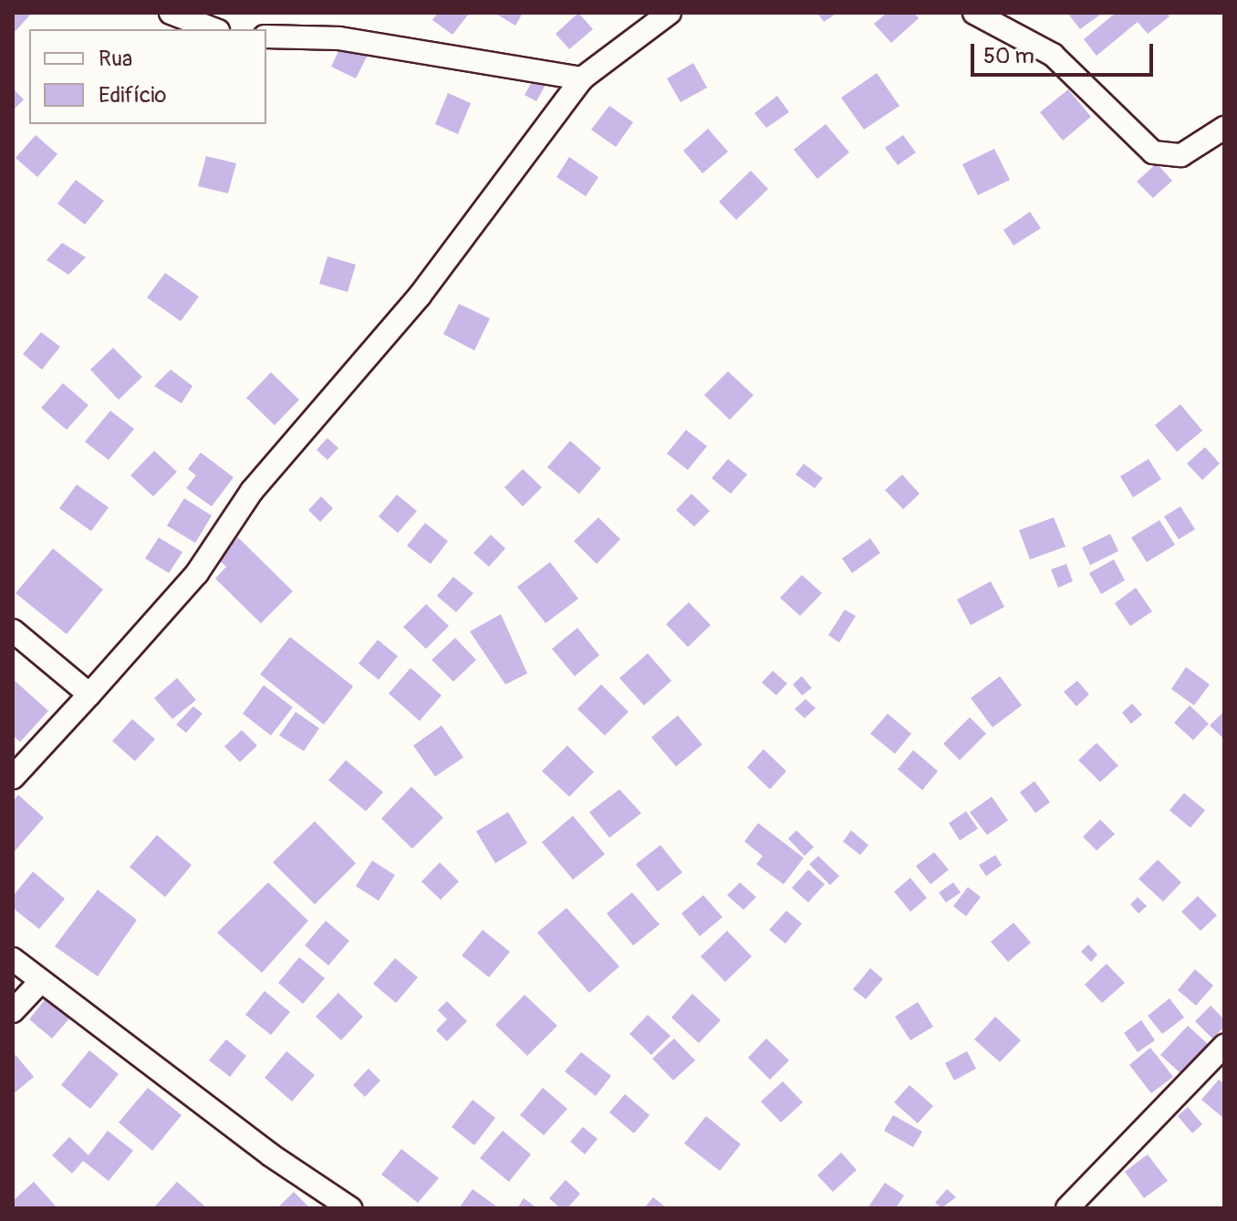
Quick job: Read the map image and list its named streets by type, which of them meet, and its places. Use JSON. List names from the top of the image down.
{
  "legend": ["Rua", "Edifício"],
  "scale_bar": "50 m"
}
